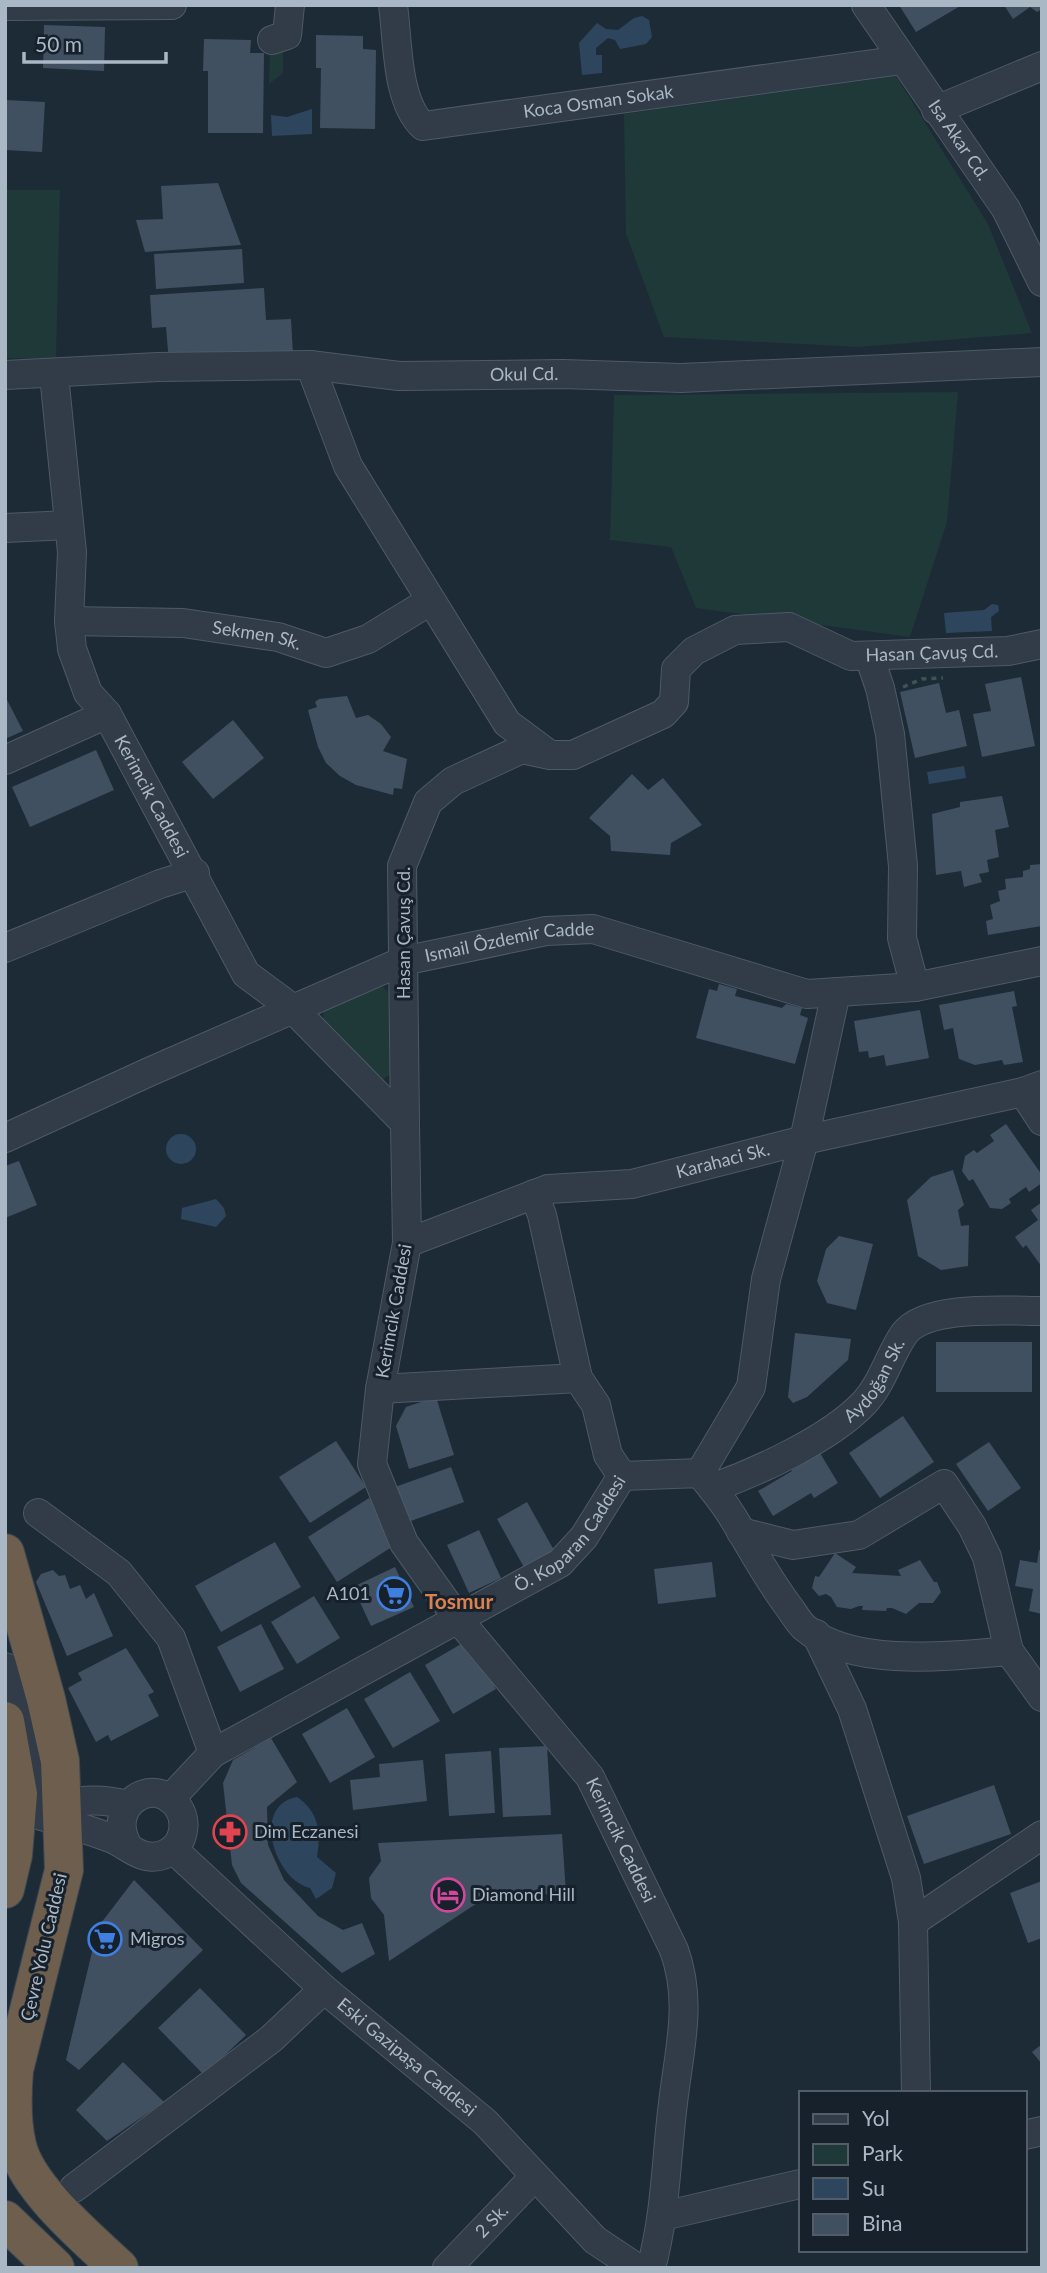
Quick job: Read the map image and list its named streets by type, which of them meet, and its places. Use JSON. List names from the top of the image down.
{
  "streets": {
    "highway": ["Çevre Yolu Caddesi"],
    "street": [
      "Koca Osman Sokak",
      "Isa Akar Cd.",
      "Okul Cd.",
      "Sekmen Sk.",
      "Hasan Çavuş Cd.",
      "Kerimcik Caddesi",
      "Ismail Ôzdemir Cadde",
      "Karahaci Sk.",
      "Aydoğan Sk.",
      "Ö. Koparan Caddesi",
      "Eski Gazipaşa Caddesi",
      "2 Sk."
    ]
  },
  "crossings": [
    ["Koca Osman Sokak", "Isa Akar Cd."],
    ["Okul Cd.", "Kerimcik Caddesi"],
    ["Sekmen Sk.", "Kerimcik Caddesi"],
    ["Hasan Çavuş Cd.", "Kerimcik Caddesi"],
    ["Hasan Çavuş Cd.", "Ismail Ôzdemir Cadde"],
    ["Kerimcik Caddesi", "Ismail Ôzdemir Cadde"],
    ["Kerimcik Caddesi", "Karahaci Sk."],
    ["Kerimcik Caddesi", "Ö. Koparan Caddesi"],
    ["Aydoğan Sk.", "Ö. Koparan Caddesi"],
    ["Ö. Koparan Caddesi", "Eski Gazipaşa Caddesi"],
    ["Eski Gazipaşa Caddesi", "2 Sk."]
  ],
  "districts": ["Tosmur"],
  "places": {
    "supermarket": ["A101", "Migros"],
    "pharmacy": ["Dim Eczanesi"],
    "hotel": ["Diamond Hill"]
  },
  "legend": [
    "Yol",
    "Park",
    "Su",
    "Bina"
  ],
  "scale_bar": "50 m"
}
